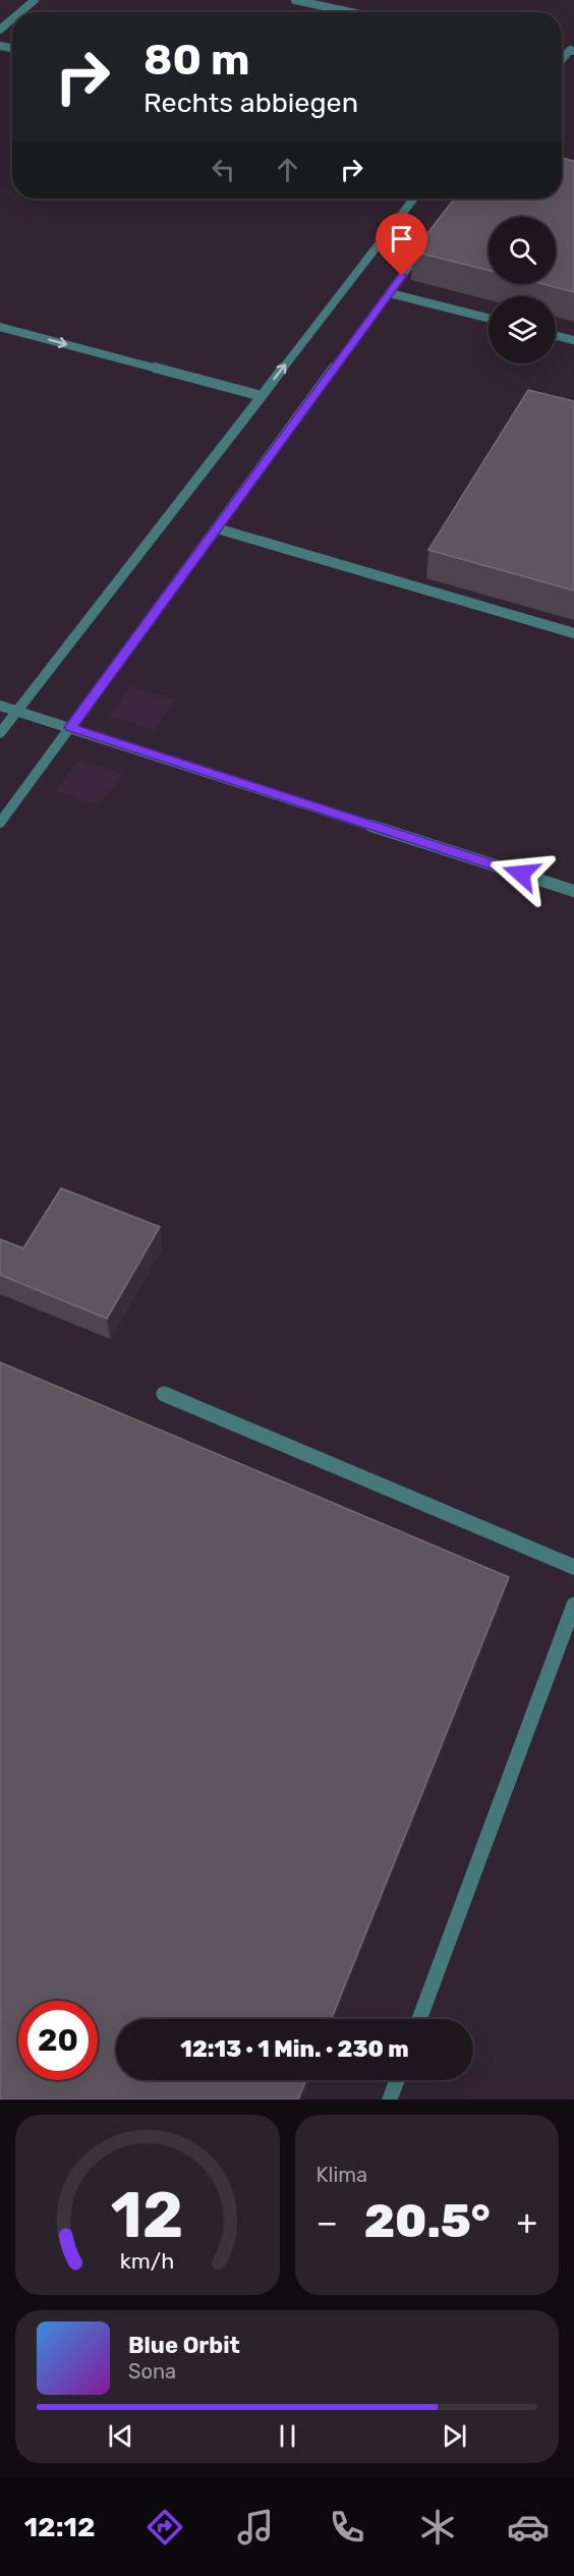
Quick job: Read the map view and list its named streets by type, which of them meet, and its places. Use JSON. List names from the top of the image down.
{
  "page": {
    "turn": ["80 m", "Rechts abbiegen"],
    "limit": "20",
    "trip": "12:13 · 1 Min. · 230 m",
    "tile": "Klima",
    "heat": ["−", "20.5°", "+"],
    "song": ["Blue Orbit", "Sona"],
    "tabs": "12:12",
    "gauge": ["12", "km/h"]
  }
}
